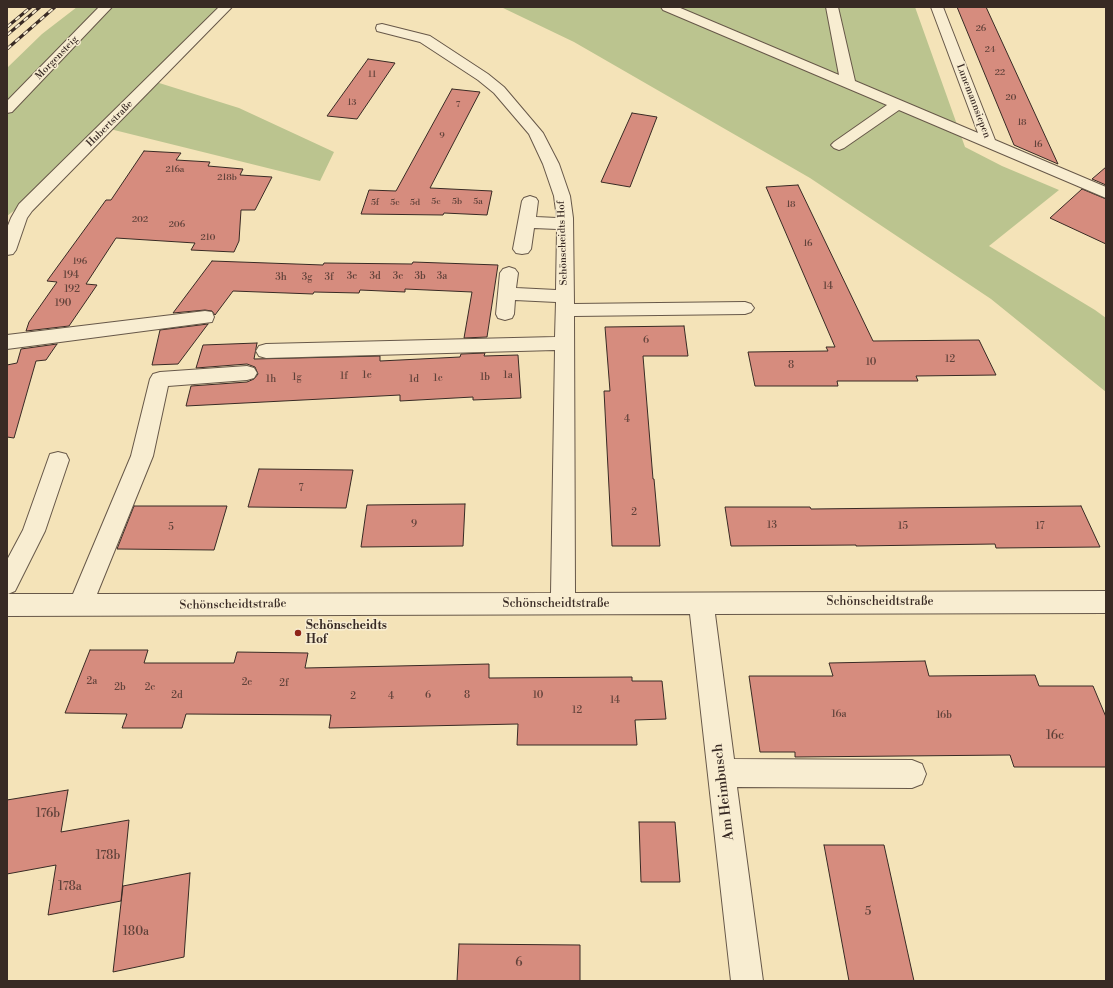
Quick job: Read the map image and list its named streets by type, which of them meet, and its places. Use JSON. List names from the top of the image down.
{
  "streets": {
    "street": [
      "Morgensteig",
      "Lunemannsiepen",
      "Hubertstraße",
      "Schönscheidts Hof",
      "Schönscheidtstraße",
      "Am Heimbusch"
    ]
  },
  "crossings": [
    ["Schönscheidts Hof", "Schönscheidtstraße"],
    ["Schönscheidtstraße", "Am Heimbusch"]
  ],
  "places": ["Schönscheidts Hof"],
  "house_numbers": [
    "26",
    "24",
    "22",
    "11",
    "20",
    "13",
    "7",
    "18",
    "9",
    "16",
    "216a",
    "218b",
    "5c",
    "5b",
    "5a",
    "5f",
    "5e",
    "5d",
    "18",
    "202",
    "206",
    "210",
    "16",
    "196",
    "194",
    "3e",
    "3d",
    "3c",
    "3b",
    "3a",
    "3h",
    "3g",
    "3f",
    "14",
    "192",
    "190",
    "6",
    "12",
    "10",
    "8",
    "1e",
    "1a",
    "1f",
    "1g",
    "1b",
    "1c",
    "1h",
    "1d",
    "4",
    "7",
    "2",
    "9",
    "13",
    "15",
    "17",
    "5",
    "2a",
    "2e",
    "2f",
    "2b",
    "2c",
    "2d",
    "6",
    "8",
    "10",
    "2",
    "4",
    "14",
    "12",
    "16a",
    "16b",
    "16c",
    "176b",
    "178b",
    "178a",
    "5",
    "180a",
    "6"
  ]
}
